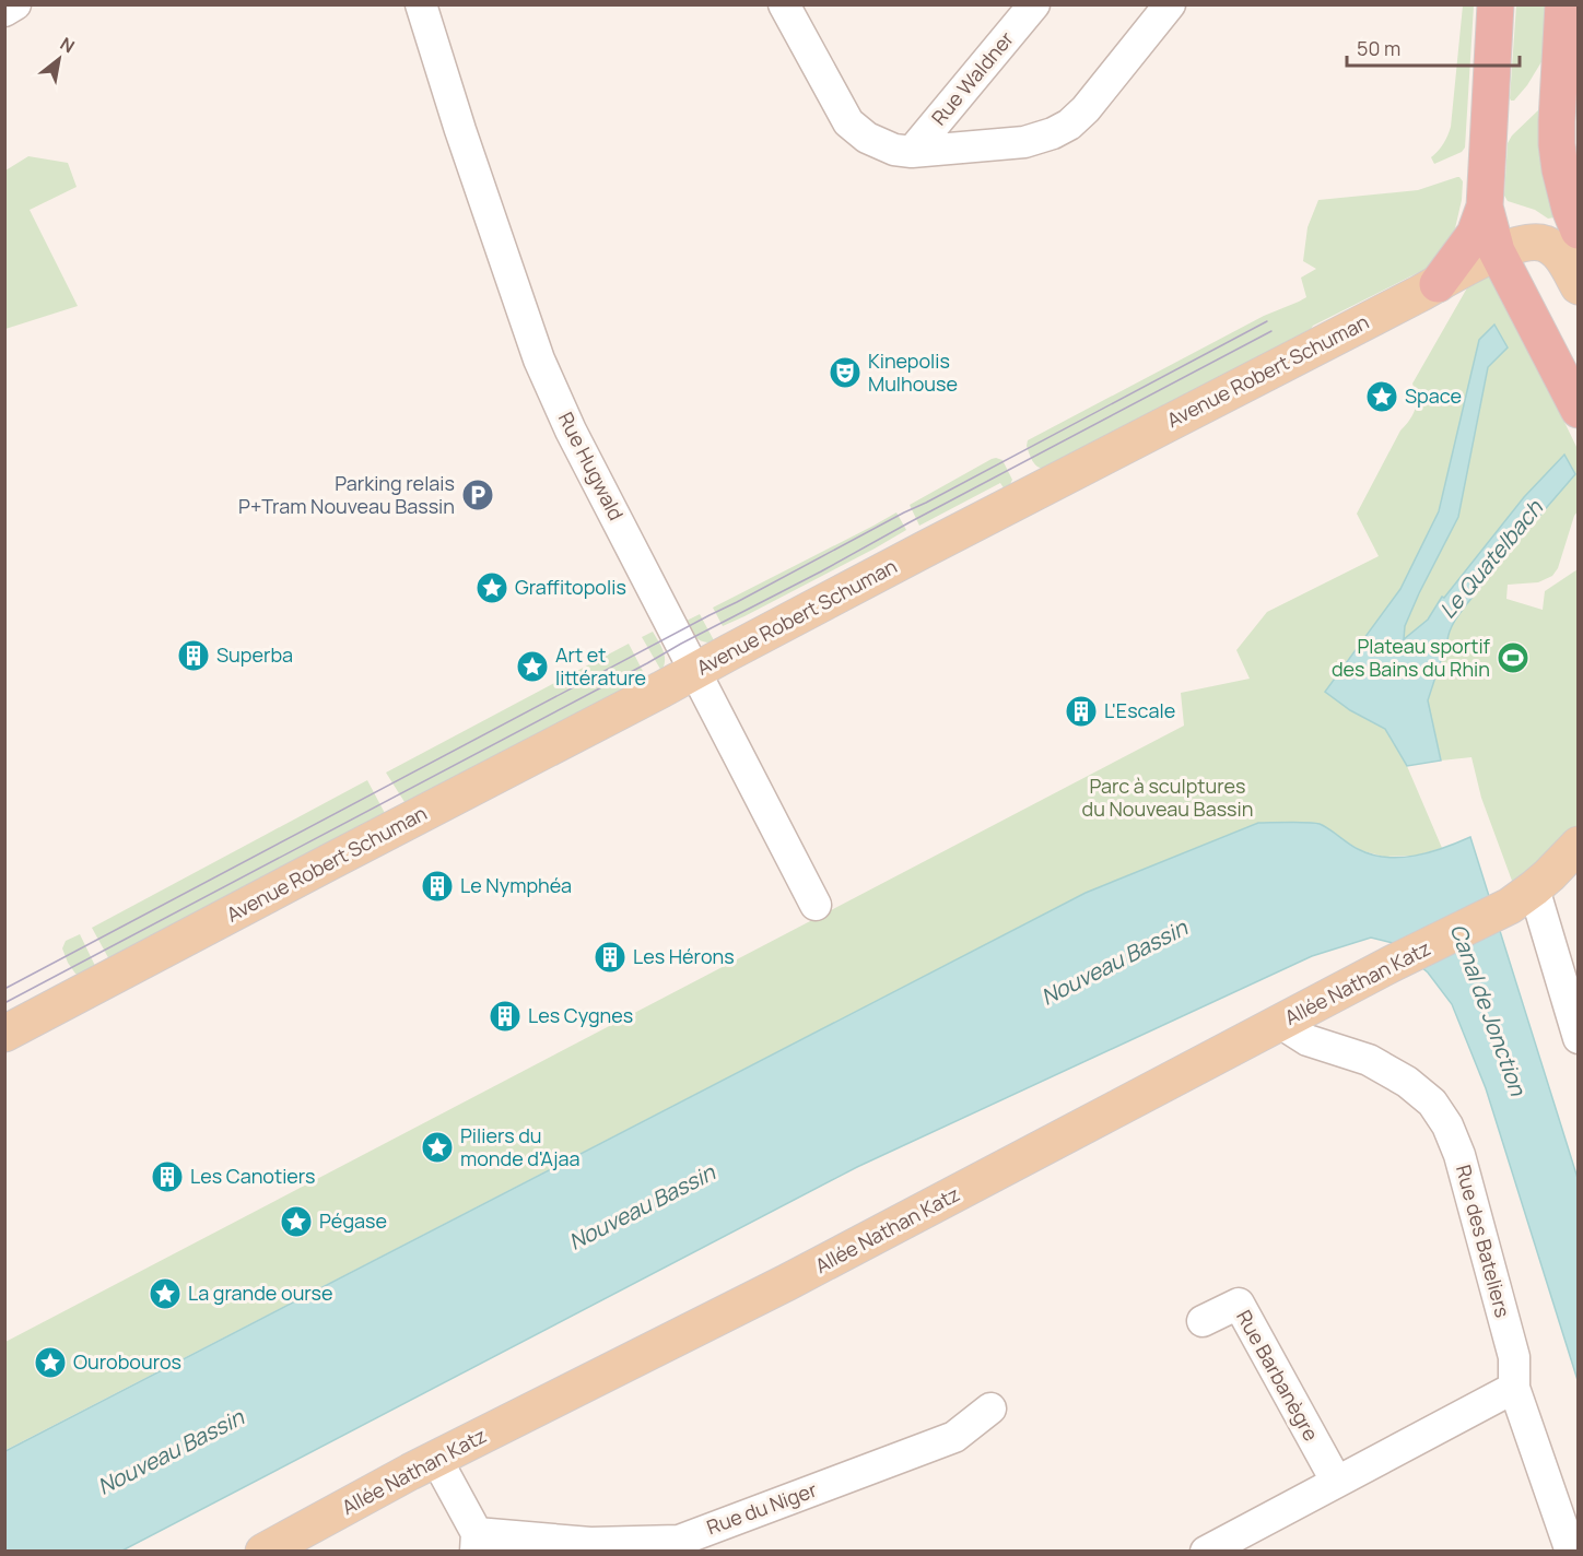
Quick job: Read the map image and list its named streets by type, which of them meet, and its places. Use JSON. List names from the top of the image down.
{
  "streets": {
    "main road": ["Avenue Robert Schuman", "Allée Nathan Katz"],
    "street": [
      "Rue Waldner",
      "Rue Hugwald",
      "Rue des Bateliers",
      "Rue Barbanègre",
      "Rue du Niger"
    ]
  },
  "crossings": [
    ["Avenue Robert Schuman", "Rue Hugwald"],
    ["Allée Nathan Katz", "Rue des Bateliers"]
  ],
  "water": ["Le Quatelbach", "Nouveau Bassin", "Canal de Jonction"],
  "parks": ["Parc à sculptures du Nouveau Bassin"],
  "places": {
    "theatre": ["Kinepolis Mulhouse"],
    "place": [
      "Space",
      "Graffitopolis",
      "Art et littérature",
      "Piliers du monde d'Ajaa",
      "Pégase",
      "La grande ourse",
      "Ourobouros"
    ],
    "parking": ["Parking relais P+Tram Nouveau Bassin"],
    "building": [
      "Superba",
      "L'Escale",
      "Le Nymphéa",
      "Les Hérons",
      "Les Cygnes",
      "Les Canotiers"
    ],
    "sports": ["Plateau sportif des Bains du Rhin"]
  },
  "scale_bar": "50 m",
  "north": "top right"
}
